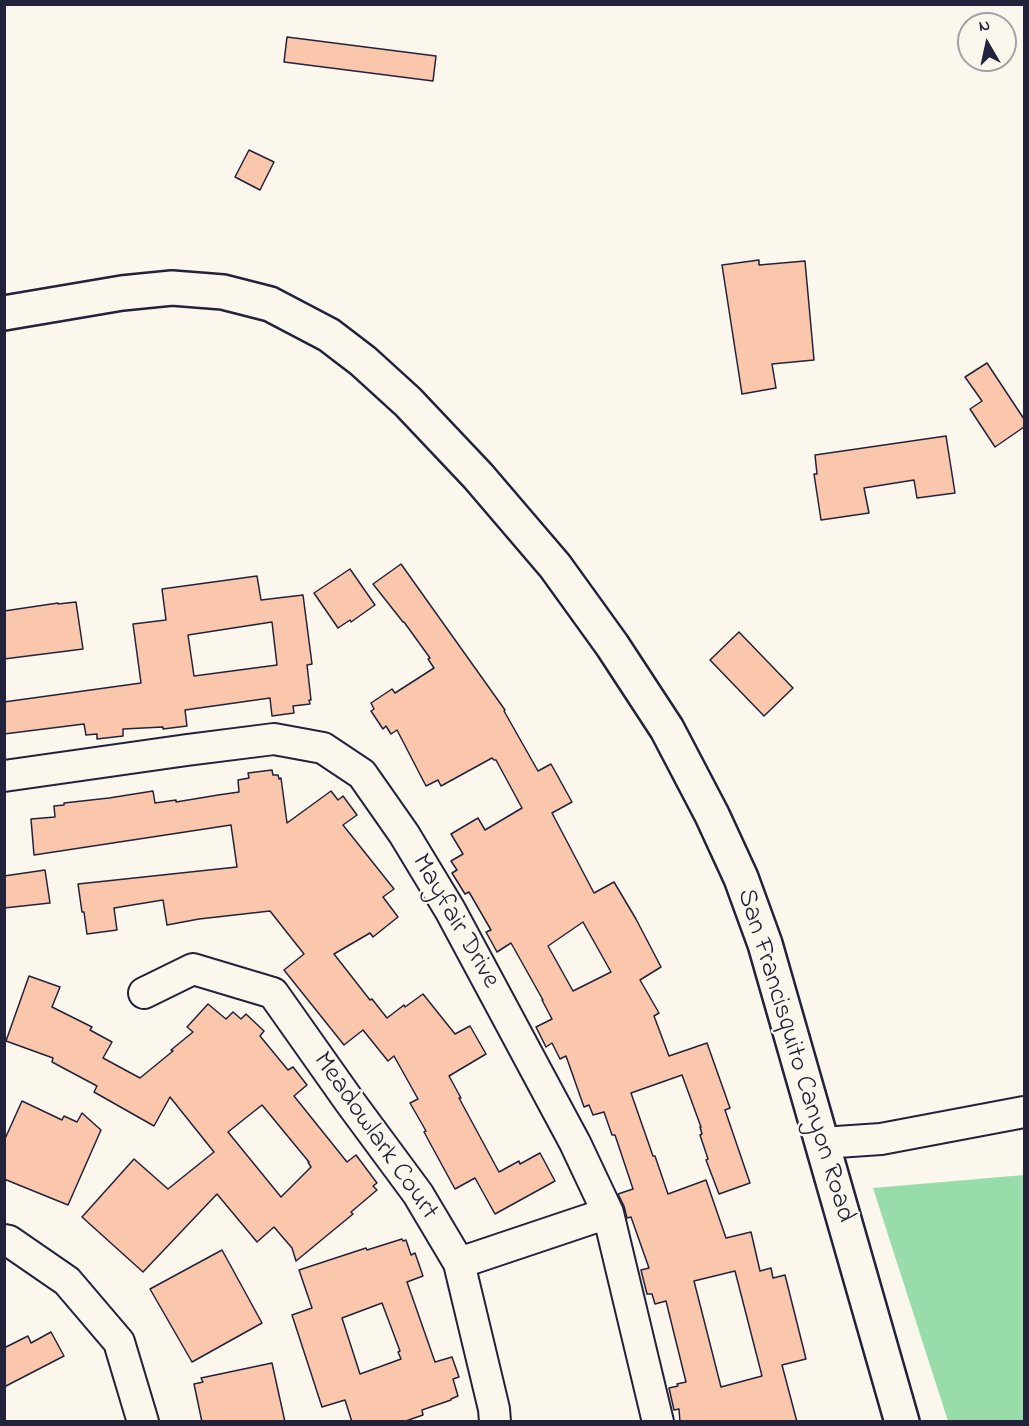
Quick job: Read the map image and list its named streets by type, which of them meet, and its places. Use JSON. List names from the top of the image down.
{
  "streets": {
    "main road": ["San Francisquito Canyon Road"],
    "street": ["Mayfair Drive", "Meadowlark Court"]
  },
  "north": "top"
}
